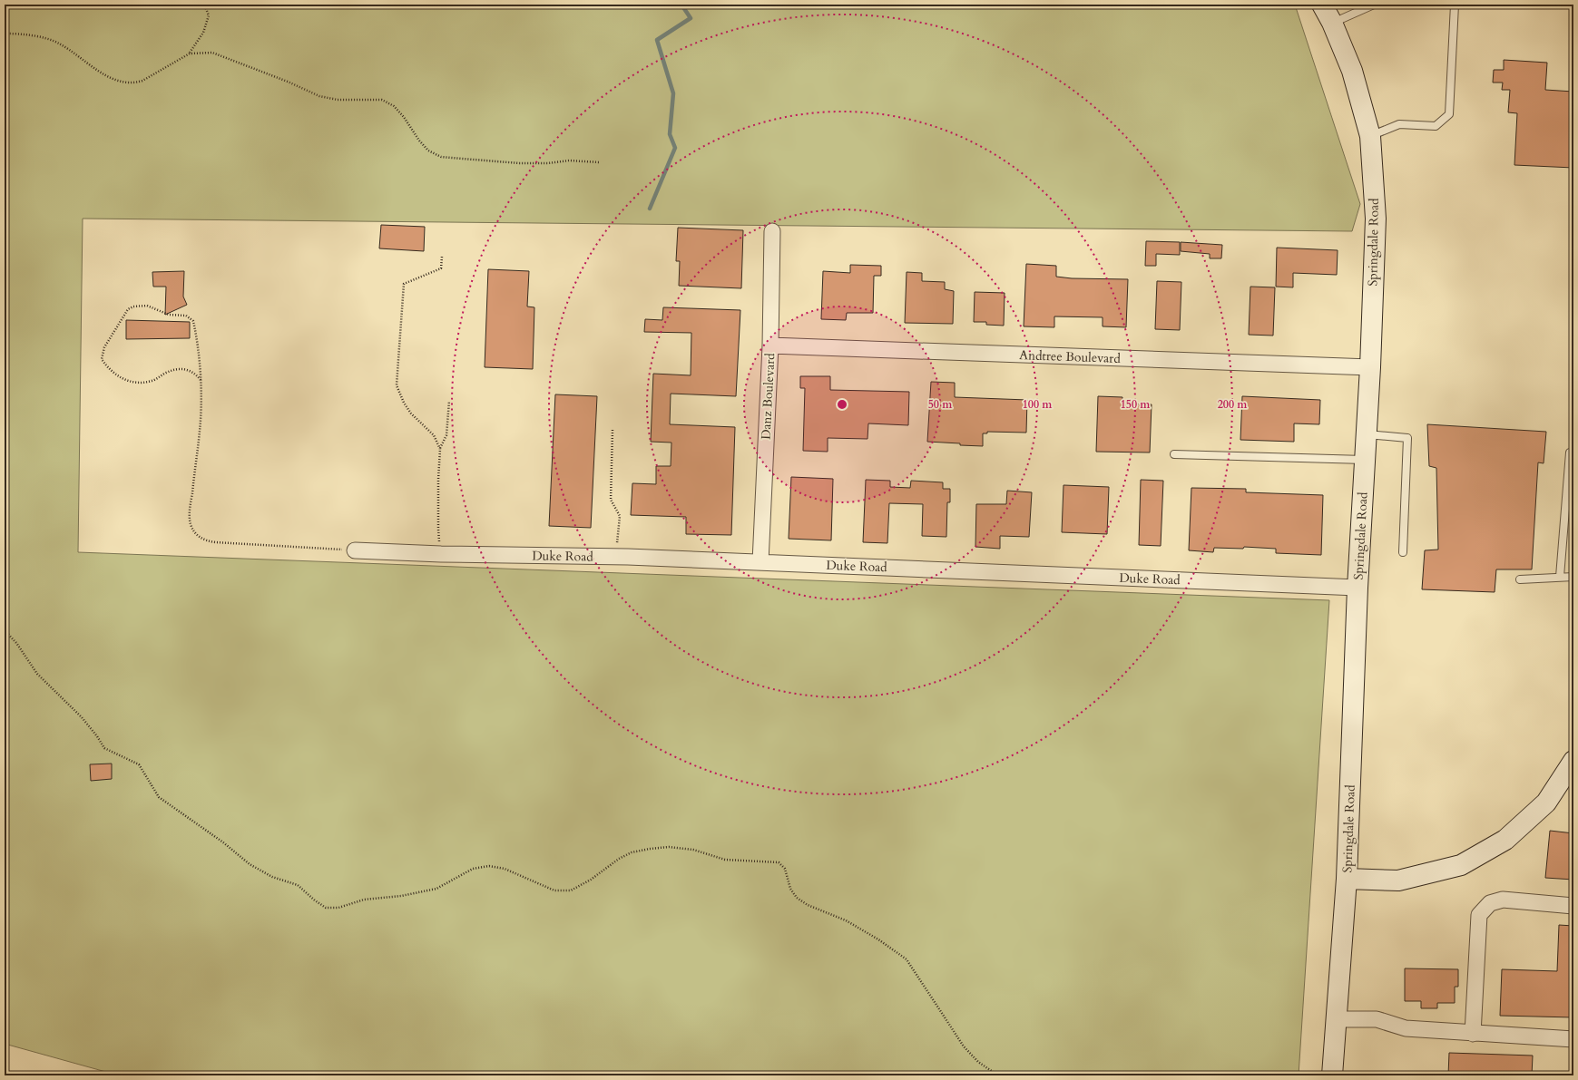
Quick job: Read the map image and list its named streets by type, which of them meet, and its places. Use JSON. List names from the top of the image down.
{
  "streets": {
    "main road": ["Springdale Road"],
    "street": ["Andtree Boulevard", "Danz Boulevard", "Duke Road"]
  },
  "crossings": [
    ["Springdale Road", "Andtree Boulevard"],
    ["Springdale Road", "Duke Road"],
    ["Andtree Boulevard", "Danz Boulevard"],
    ["Danz Boulevard", "Duke Road"]
  ],
  "rings": [
    "50 m",
    "100 m",
    "150 m",
    "200 m"
  ]
}
